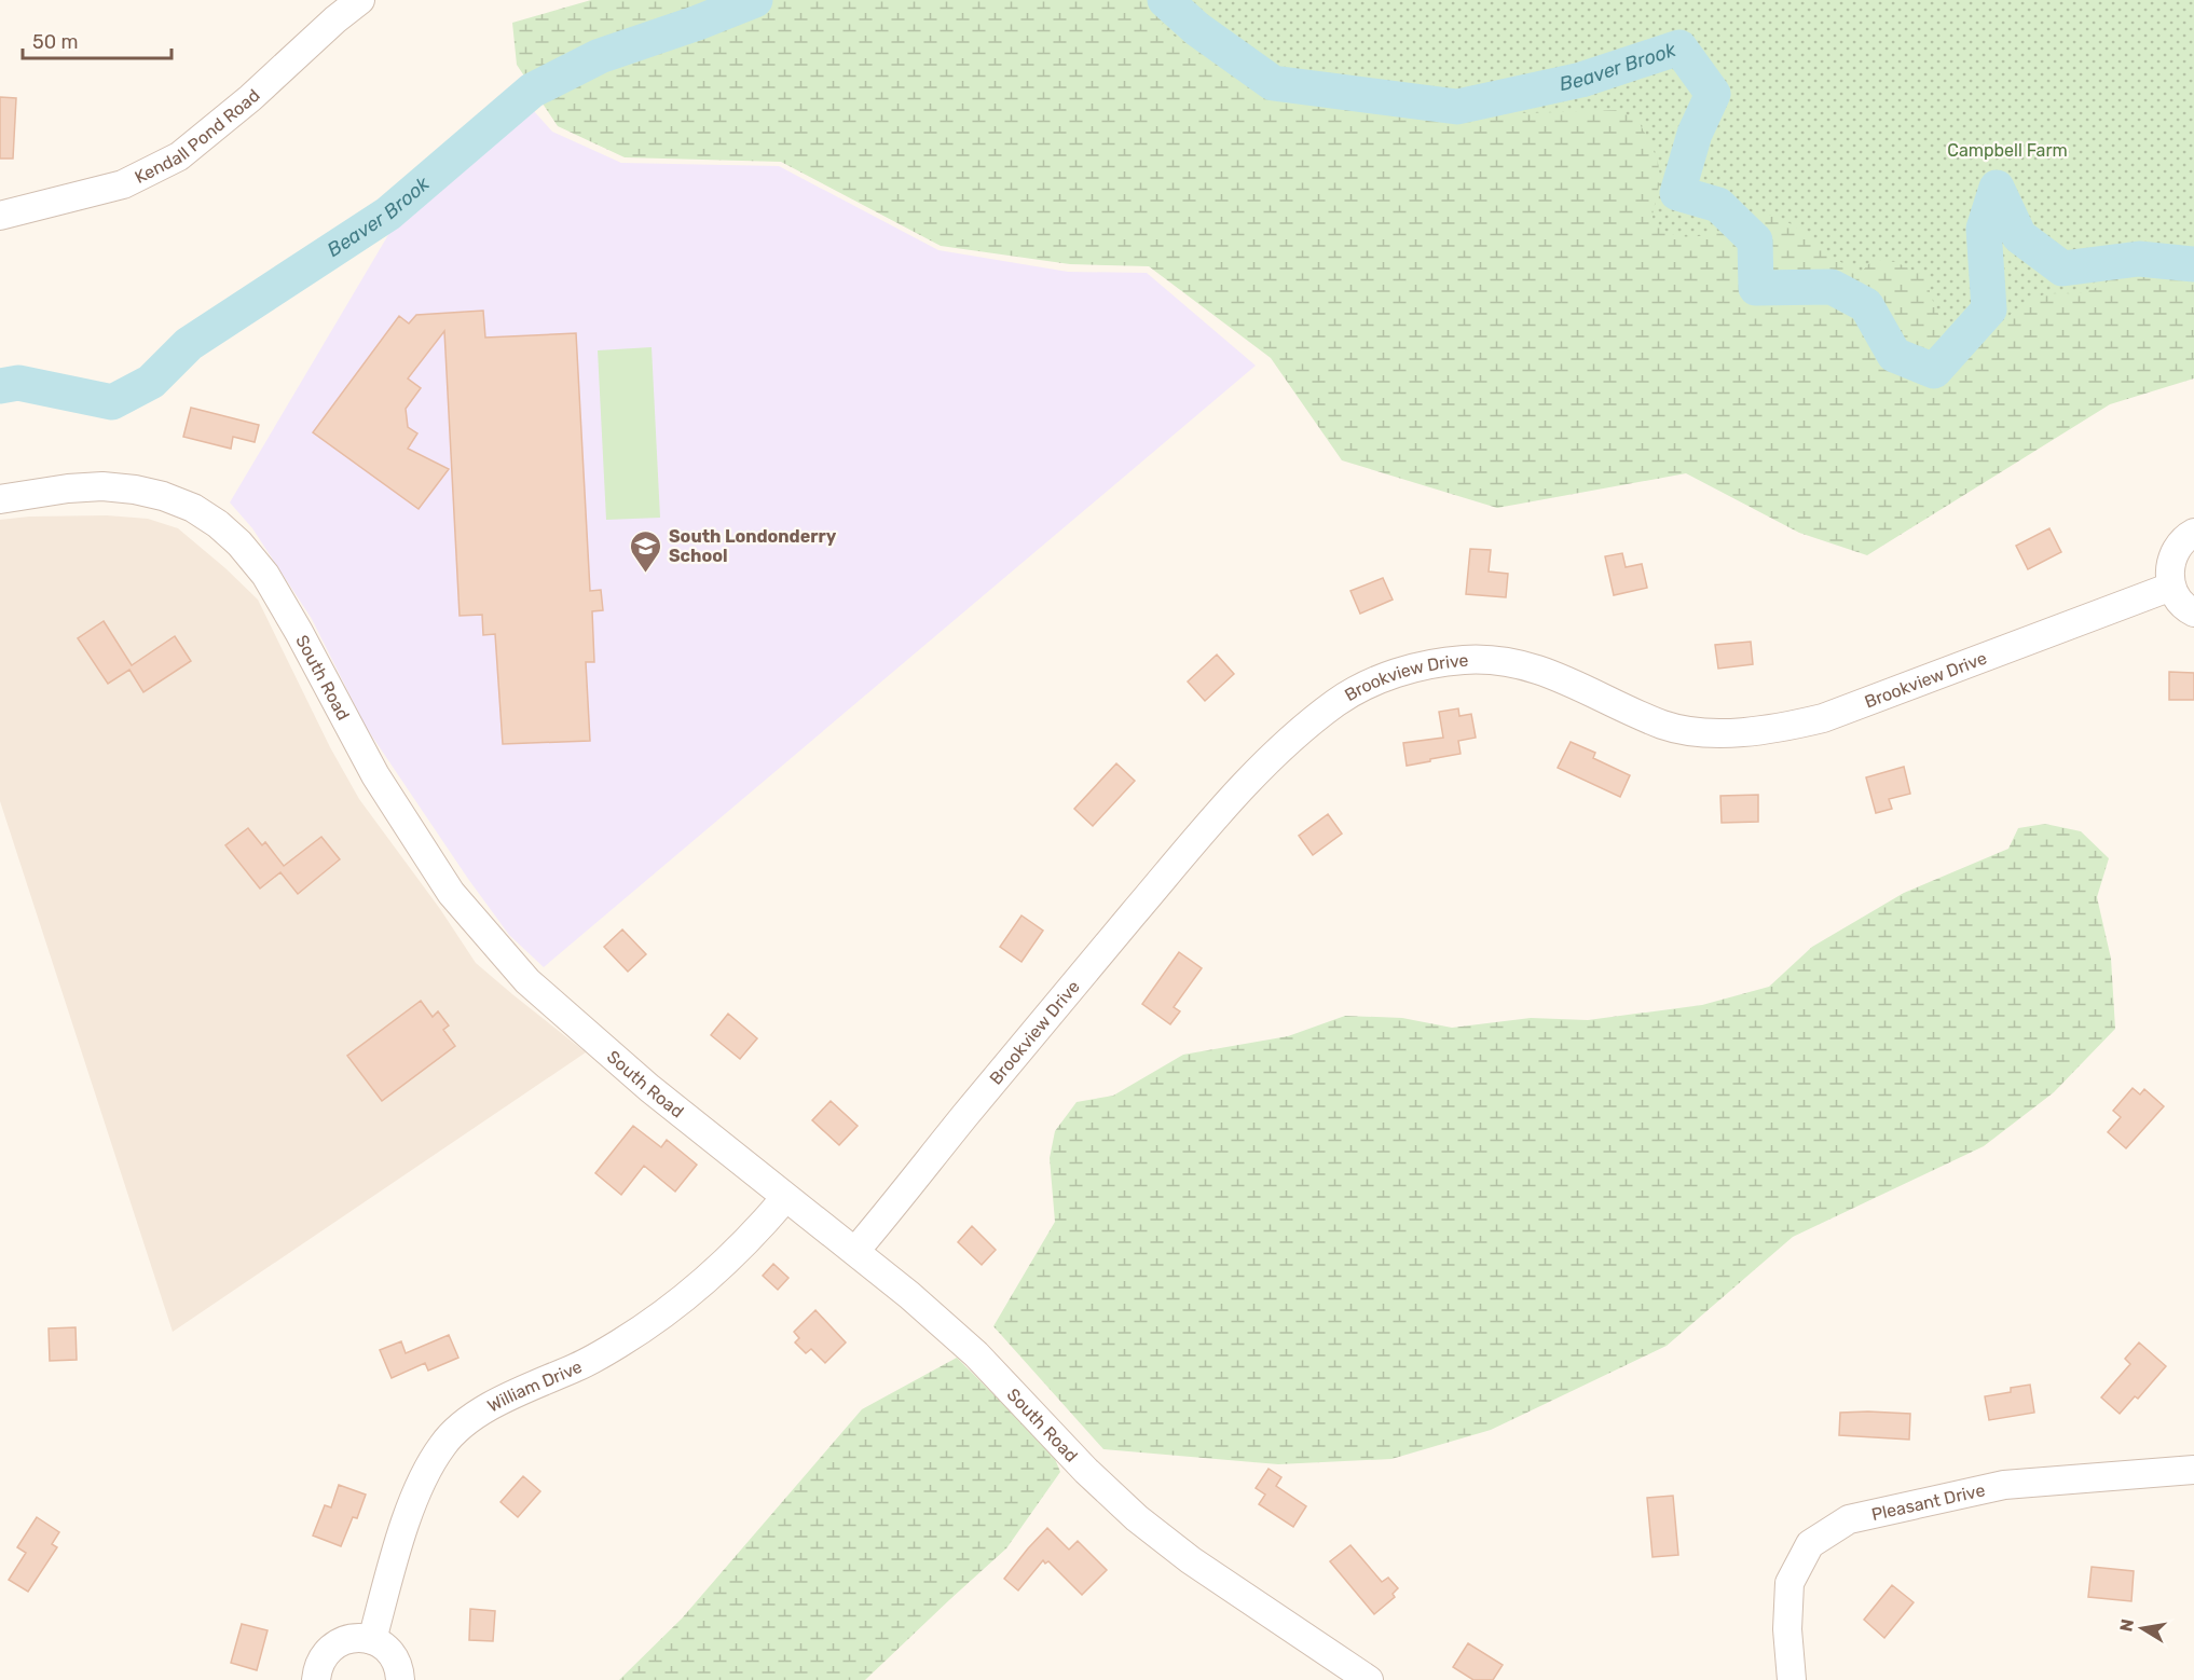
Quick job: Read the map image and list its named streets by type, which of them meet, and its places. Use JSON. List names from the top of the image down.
{
  "streets": {
    "street": [
      "Kendall Pond Road",
      "South Road",
      "Brookview Drive",
      "William Drive",
      "Pleasant Drive"
    ]
  },
  "crossings": [
    ["South Road", "Brookview Drive"],
    ["South Road", "William Drive"]
  ],
  "water": ["Beaver Brook"],
  "parks": ["Campbell Farm"],
  "places": {
    "school or university": ["South Londonderry School"]
  },
  "scale_bar": "50 m",
  "north": "left"
}
